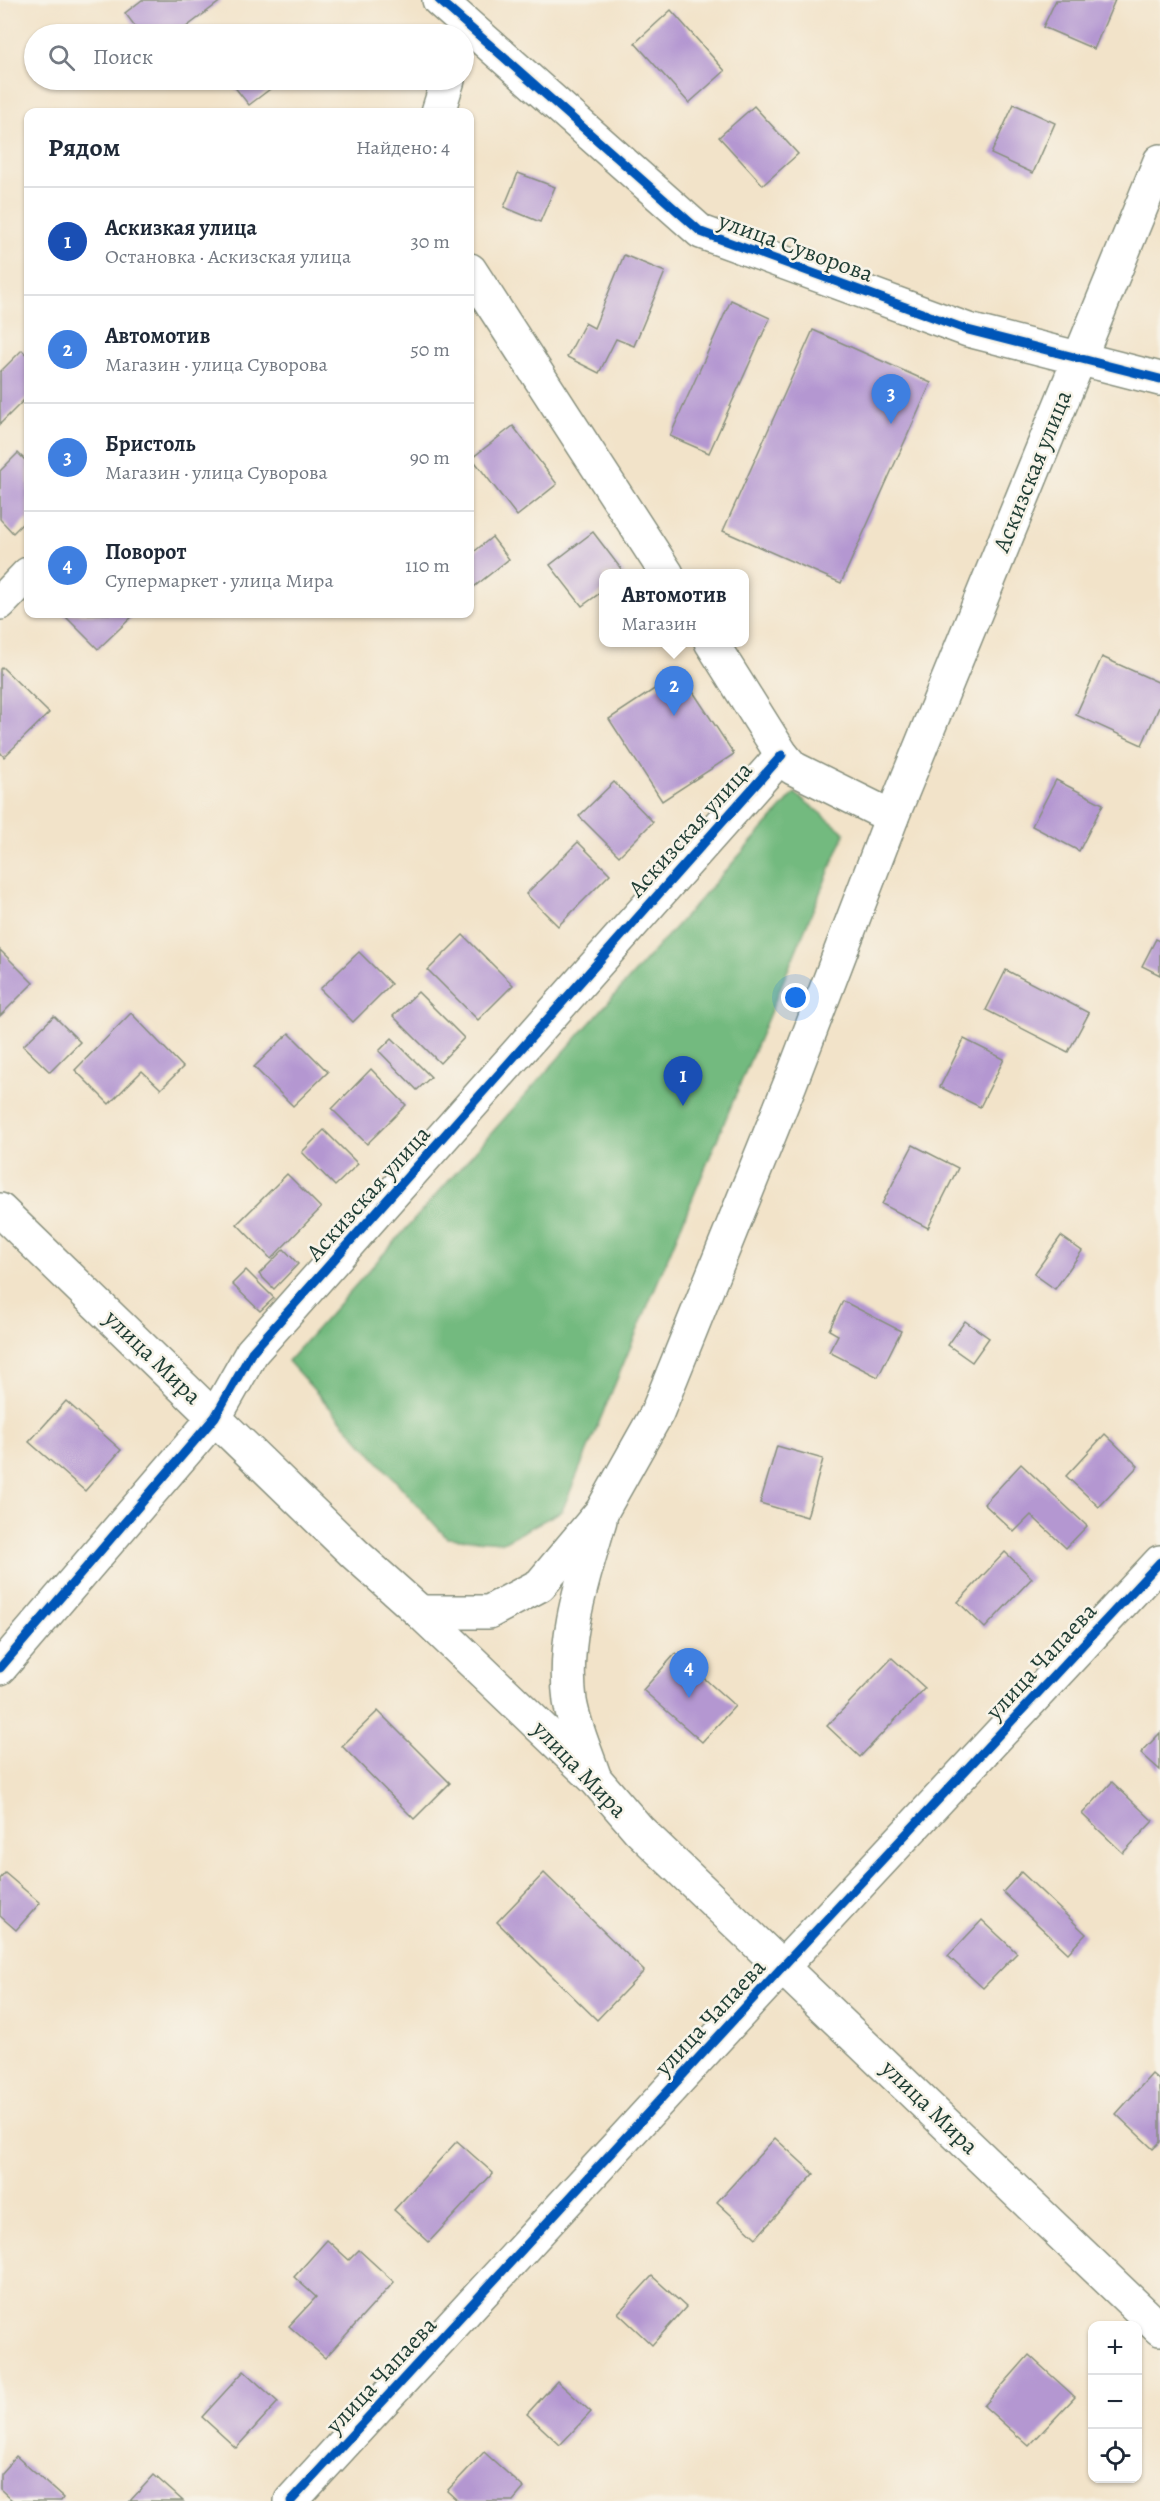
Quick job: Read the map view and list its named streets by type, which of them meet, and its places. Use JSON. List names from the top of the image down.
{
  "streets": {
    "street": [
      "улица Суворова",
      "Аскизская улица",
      "улица Мира",
      "улица Чапаева"
    ]
  },
  "crossings": [
    ["улица Суворова", "Аскизская улица"],
    ["Аскизская улица", "улица Мира"],
    ["улица Мира", "улица Чапаева"]
  ],
  "page": {
    "search": "Поиск",
    "heading": ["Рядом", "Найдено: 4"],
    "list": [
      {
        "mark": "1",
        "name": "Аскизкая улица",
        "note": "Остановка · Аскизская улица",
        "value": "30 m"
      },
      {
        "mark": "2",
        "name": "Автомотив",
        "note": "Магазин · улица Суворова",
        "value": "50 m"
      },
      {
        "mark": "3",
        "name": "Бристоль",
        "note": "Магазин · улица Суворова",
        "value": "90 m"
      },
      {
        "mark": "4",
        "name": "Поворот",
        "note": "Супермаркет · улица Мира",
        "value": "110 m"
      }
    ],
    "pins": [
      "3",
      "2",
      "1",
      "4"
    ],
    "popup": ["Автомотив", "Магазин"],
    "map_buttons": ["+", "−"]
  }
}
